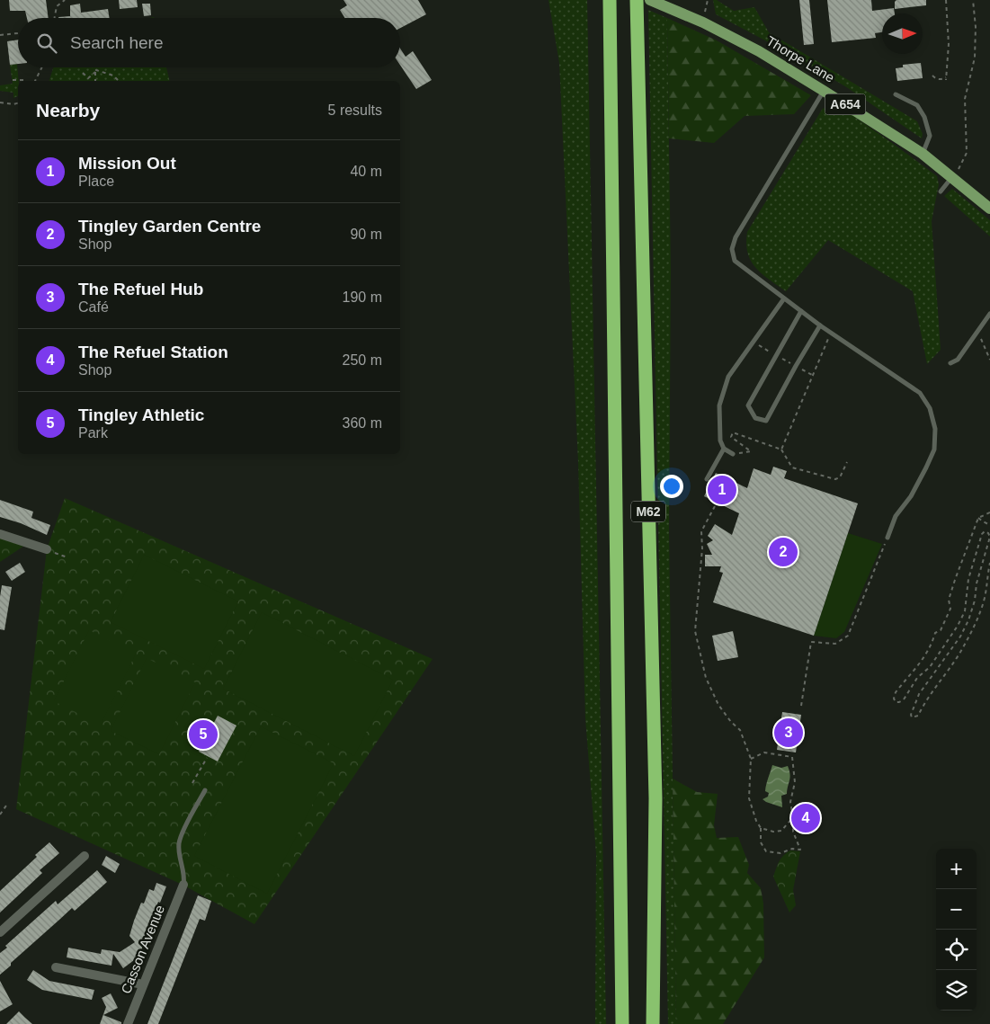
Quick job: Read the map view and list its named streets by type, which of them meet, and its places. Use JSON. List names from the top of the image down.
{
  "streets": {
    "highway": ["M62"],
    "main road": ["Thorpe Lane", "A654"],
    "street": ["Casson Avenue"]
  },
  "north": "right",
  "page": {
    "search": "Search here",
    "heading": ["Nearby", "5 results"],
    "list": [
      {
        "mark": "1",
        "name": "Mission Out",
        "note": "Place",
        "value": "40 m"
      },
      {
        "mark": "2",
        "name": "Tingley Garden Centre",
        "note": "Shop",
        "value": "90 m"
      },
      {
        "mark": "3",
        "name": "The Refuel Hub",
        "note": "Café",
        "value": "190 m"
      },
      {
        "mark": "4",
        "name": "The Refuel Station",
        "note": "Shop",
        "value": "250 m"
      },
      {
        "mark": "5",
        "name": "Tingley Athletic",
        "note": "Park",
        "value": "360 m"
      }
    ],
    "pins": [
      "1",
      "2",
      "3",
      "5",
      "4"
    ],
    "map_buttons": ["+", "−"]
  }
}
